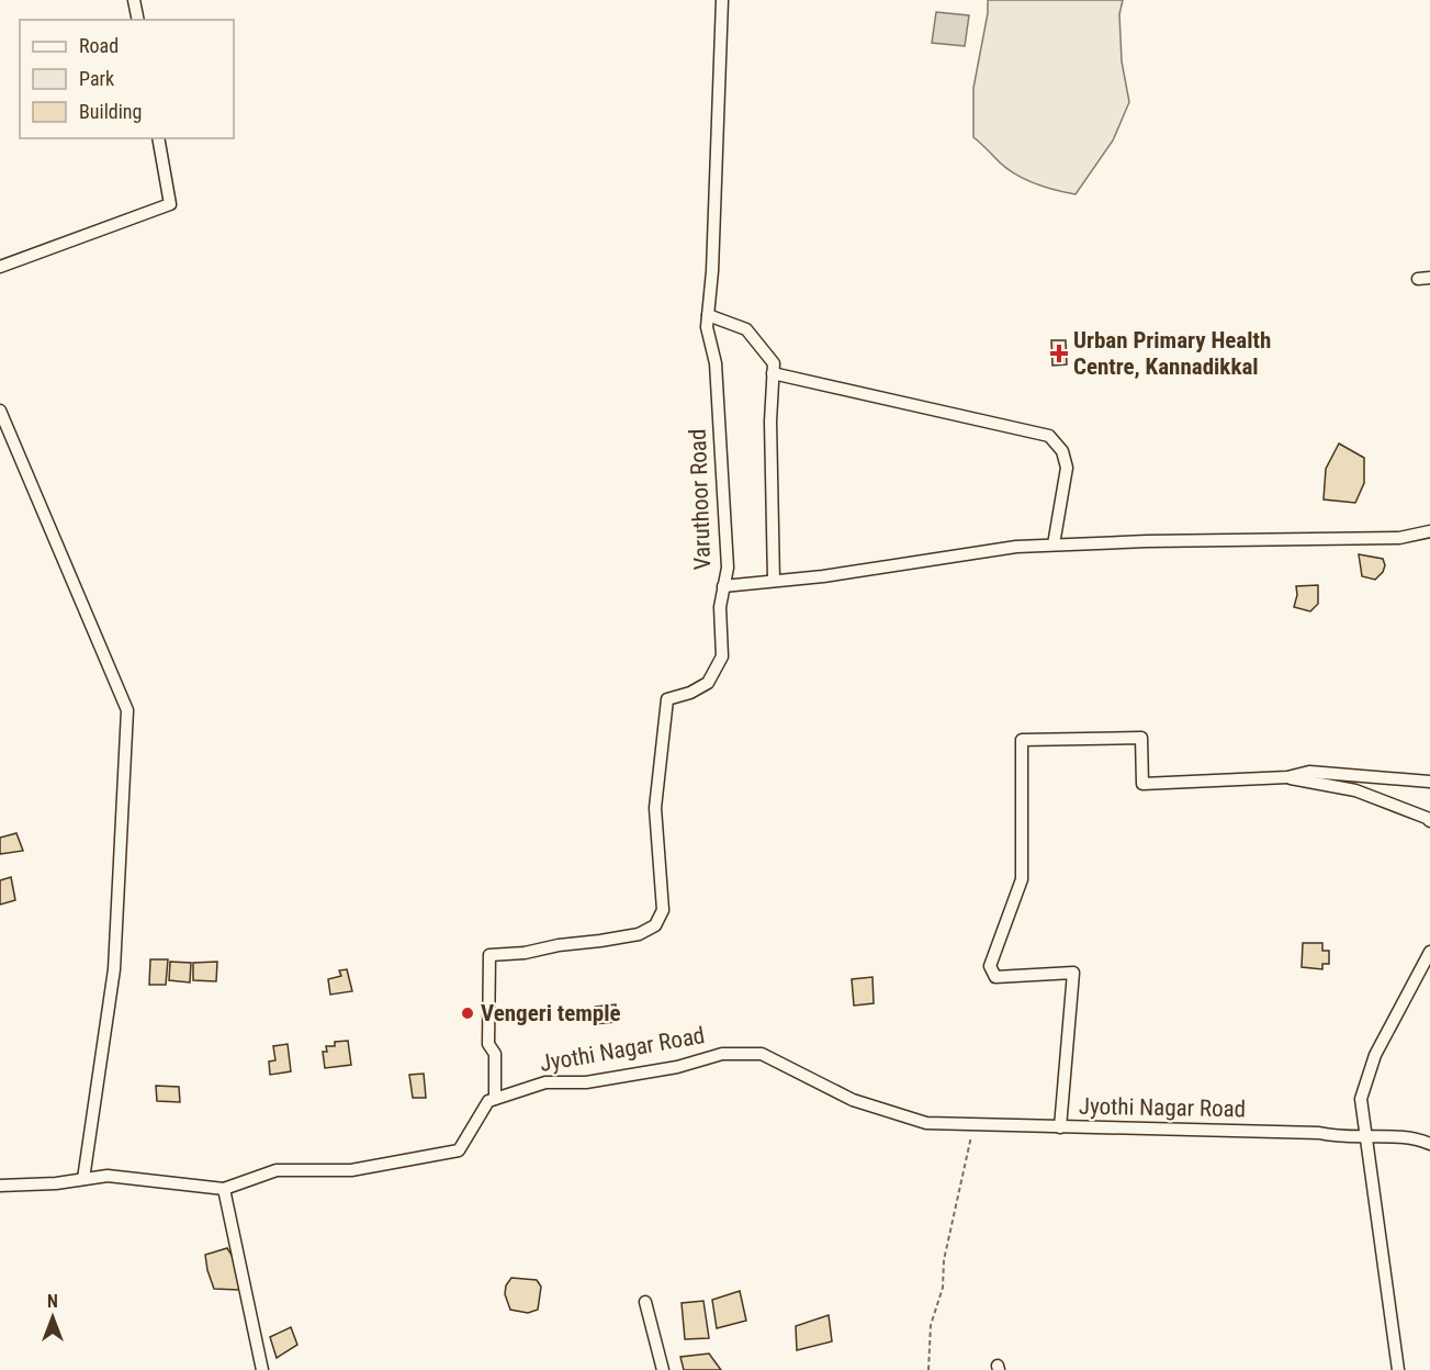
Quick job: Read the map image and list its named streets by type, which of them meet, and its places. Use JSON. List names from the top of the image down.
{
  "streets": {
    "street": ["Varuthoor Road", "Jyothi Nagar Road"]
  },
  "crossings": [
    ["Varuthoor Road", "Jyothi Nagar Road"]
  ],
  "places": {
    "health": ["Urban Primary Health Centre, Kannadikkal"],
    "other": ["Vengeri temple"]
  },
  "legend": ["Road", "Park", "Building"],
  "north": "top"
}
